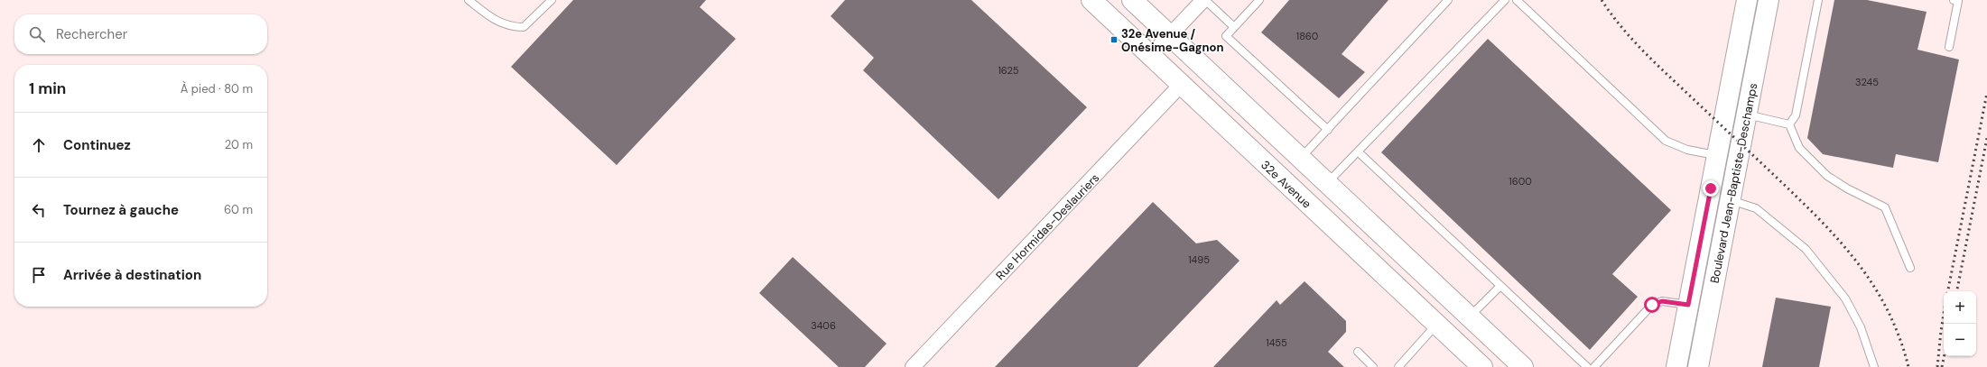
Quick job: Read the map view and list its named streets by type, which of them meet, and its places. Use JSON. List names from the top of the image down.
{
  "streets": {
    "street": ["Boulevard Jean-Baptiste-Deschamps", "32e Avenue", "Rue Hormidas-Deslauriers"]
  },
  "crossings": [
    ["32e Avenue", "Rue Hormidas-Deslauriers"]
  ],
  "places": {
    "transit": ["32e Avenue / Onésime-Gagnon"]
  },
  "house_numbers": [
    "1860",
    "1625",
    "3245",
    "1600",
    "1495",
    "3406",
    "1455"
  ],
  "page": {
    "search": "Rechercher",
    "heading": ["1 min", "À pied · 80 m"],
    "list": [
      ["Continuez", "20 m"],
      ["Tournez à gauche", "60 m"],
      "Arrivée à destination"
    ],
    "map_buttons": ["+", "−"]
  }
}
